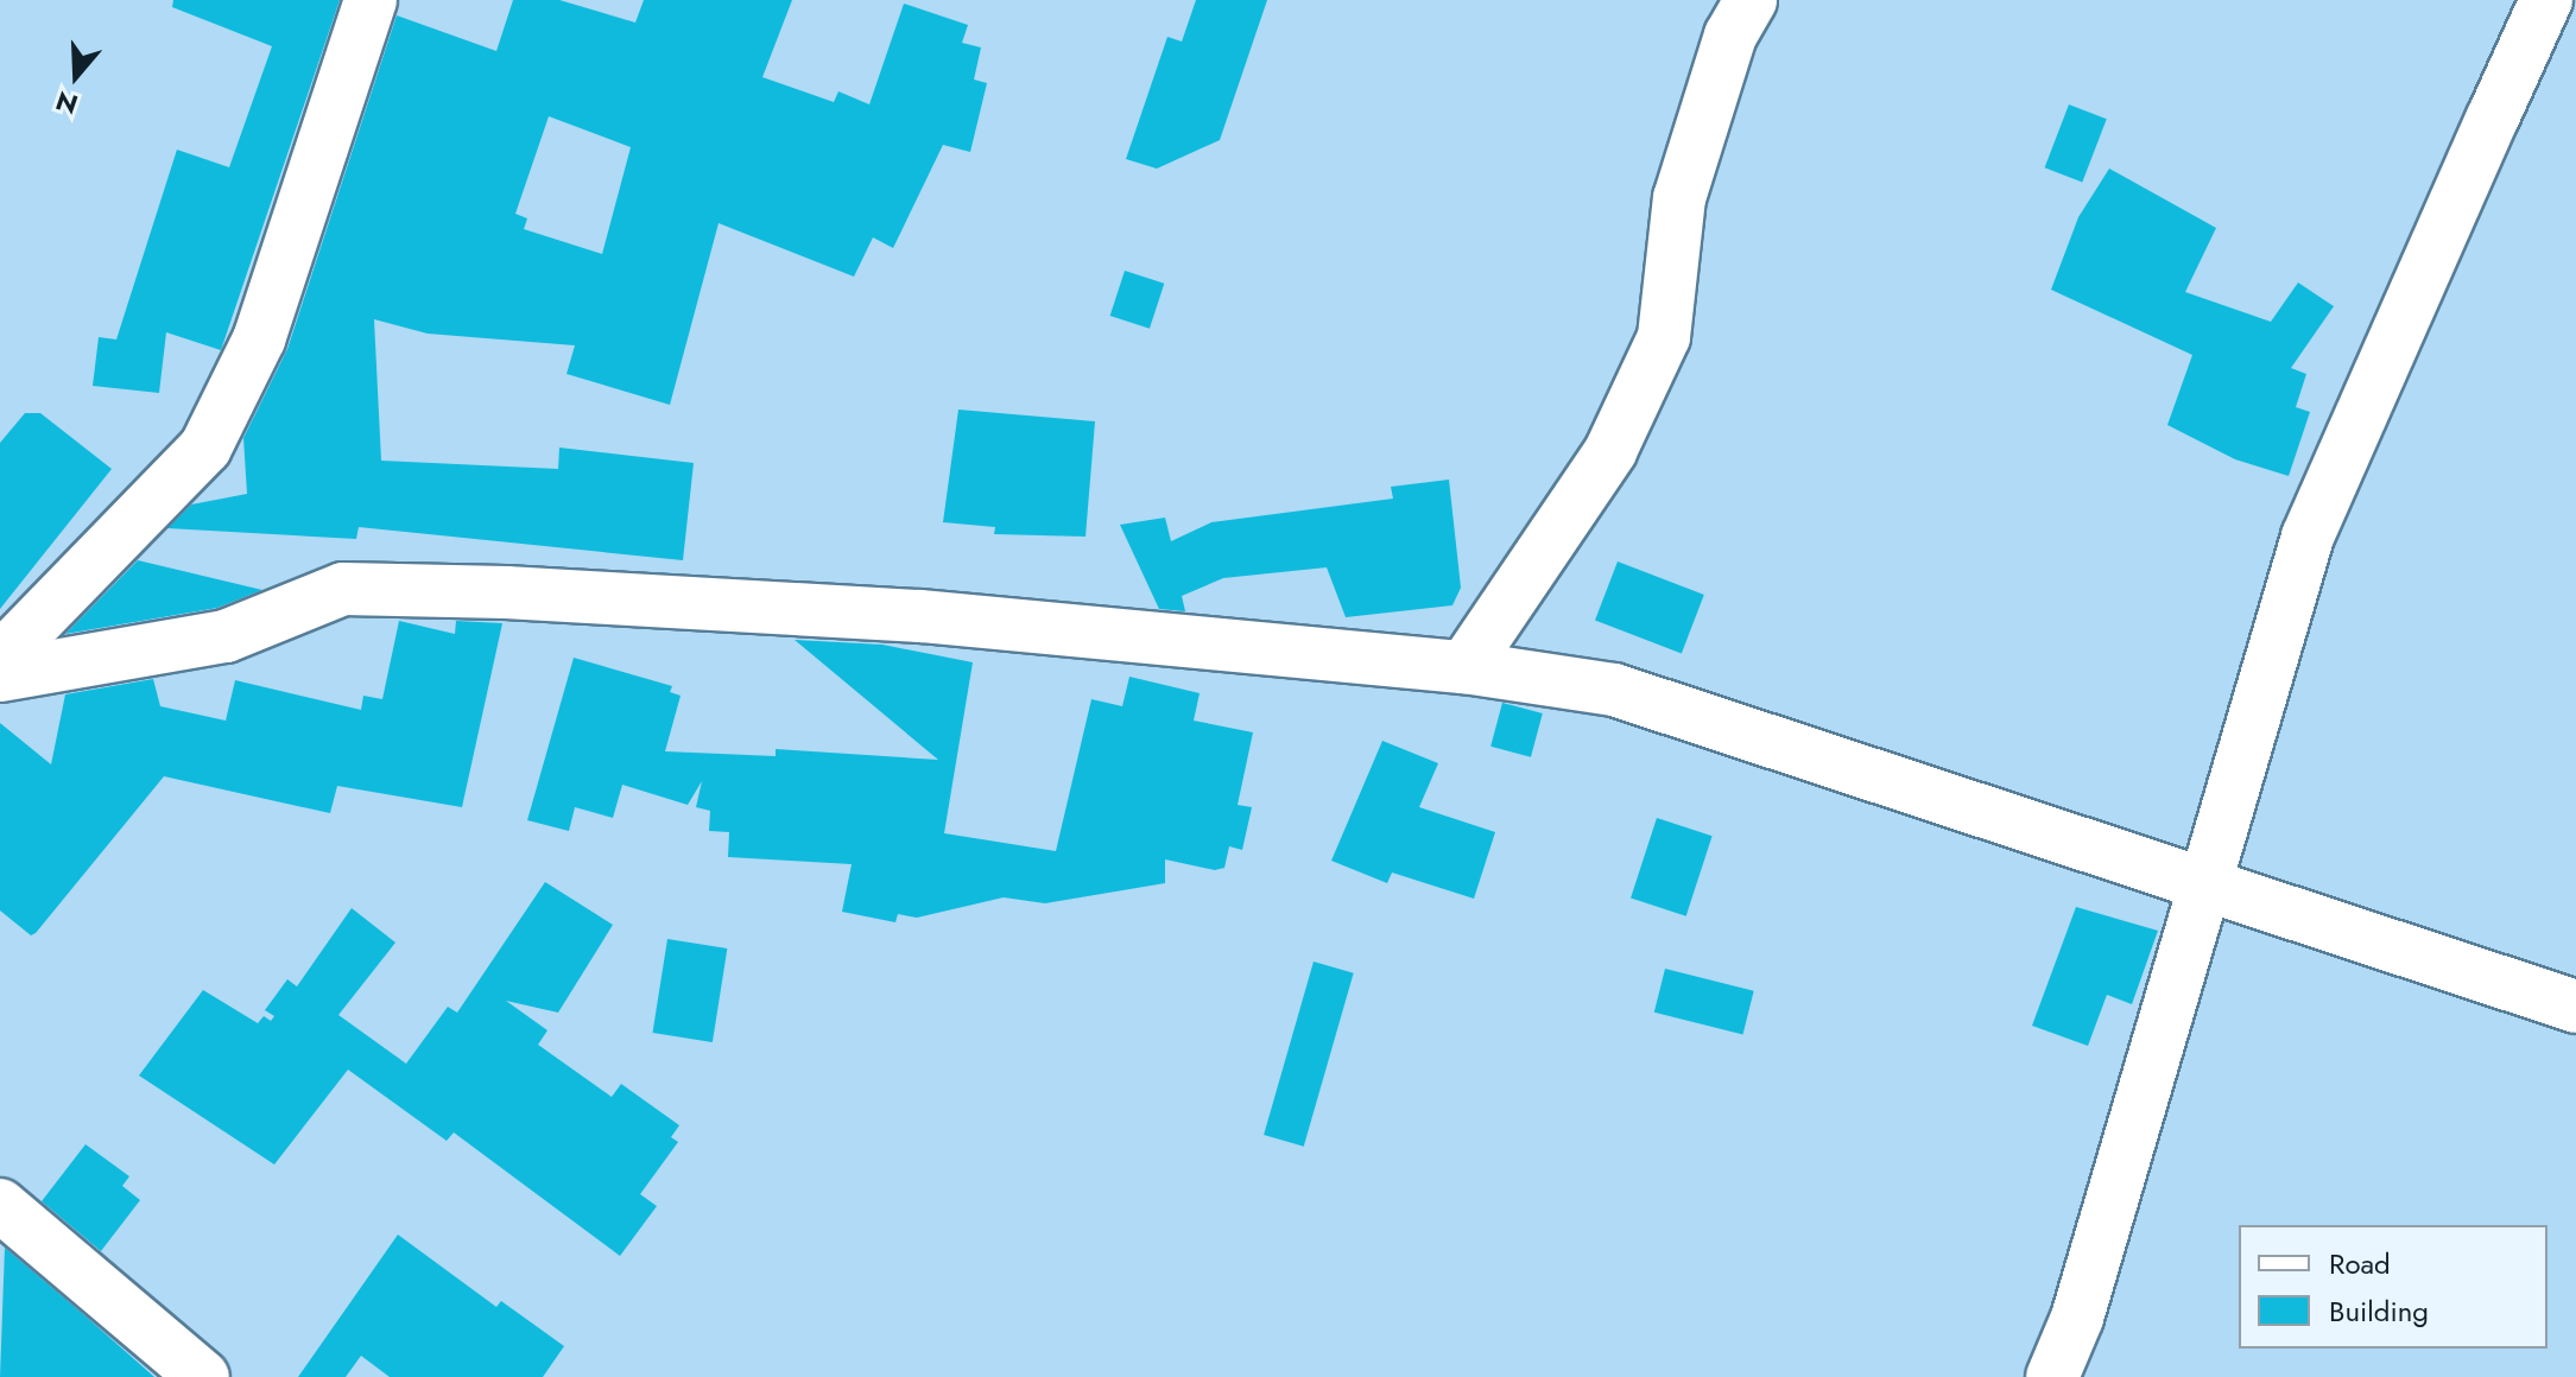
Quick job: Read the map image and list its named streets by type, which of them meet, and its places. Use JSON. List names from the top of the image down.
{
  "legend": ["Road", "Building"],
  "north": "bottom"
}
